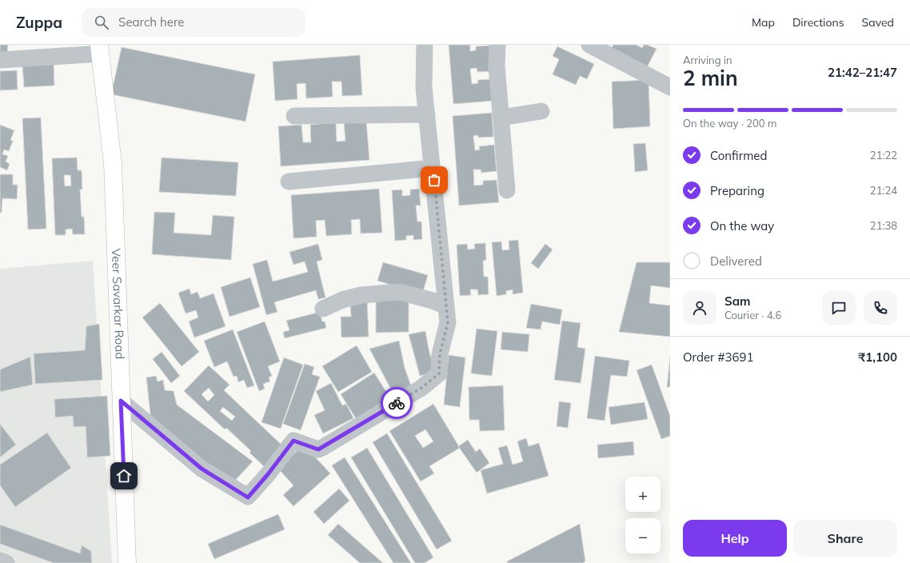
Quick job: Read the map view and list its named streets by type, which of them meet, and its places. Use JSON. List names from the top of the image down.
{
  "streets": {
    "main road": ["Veer Savarkar Road"]
  },
  "page": {
    "header": "Zuppa",
    "search": "Search here",
    "nav": ["Map", "Directions", "Saved"],
    "heading": ["2 min", "Arriving in", "21:42–21:47"],
    "panel": [
      "Sam",
      "Courier · 4.6",
      "Order #3691",
      "₹1,100"
    ],
    "bar": "On the way · 200 m",
    "list": [
      ["Confirmed", "21:22"],
      ["Preparing", "21:24"],
      ["On the way", "21:38"],
      "Delivered"
    ],
    "map_buttons": ["+", "−"],
    "buttons": ["Help", "Share"]
  }
}
